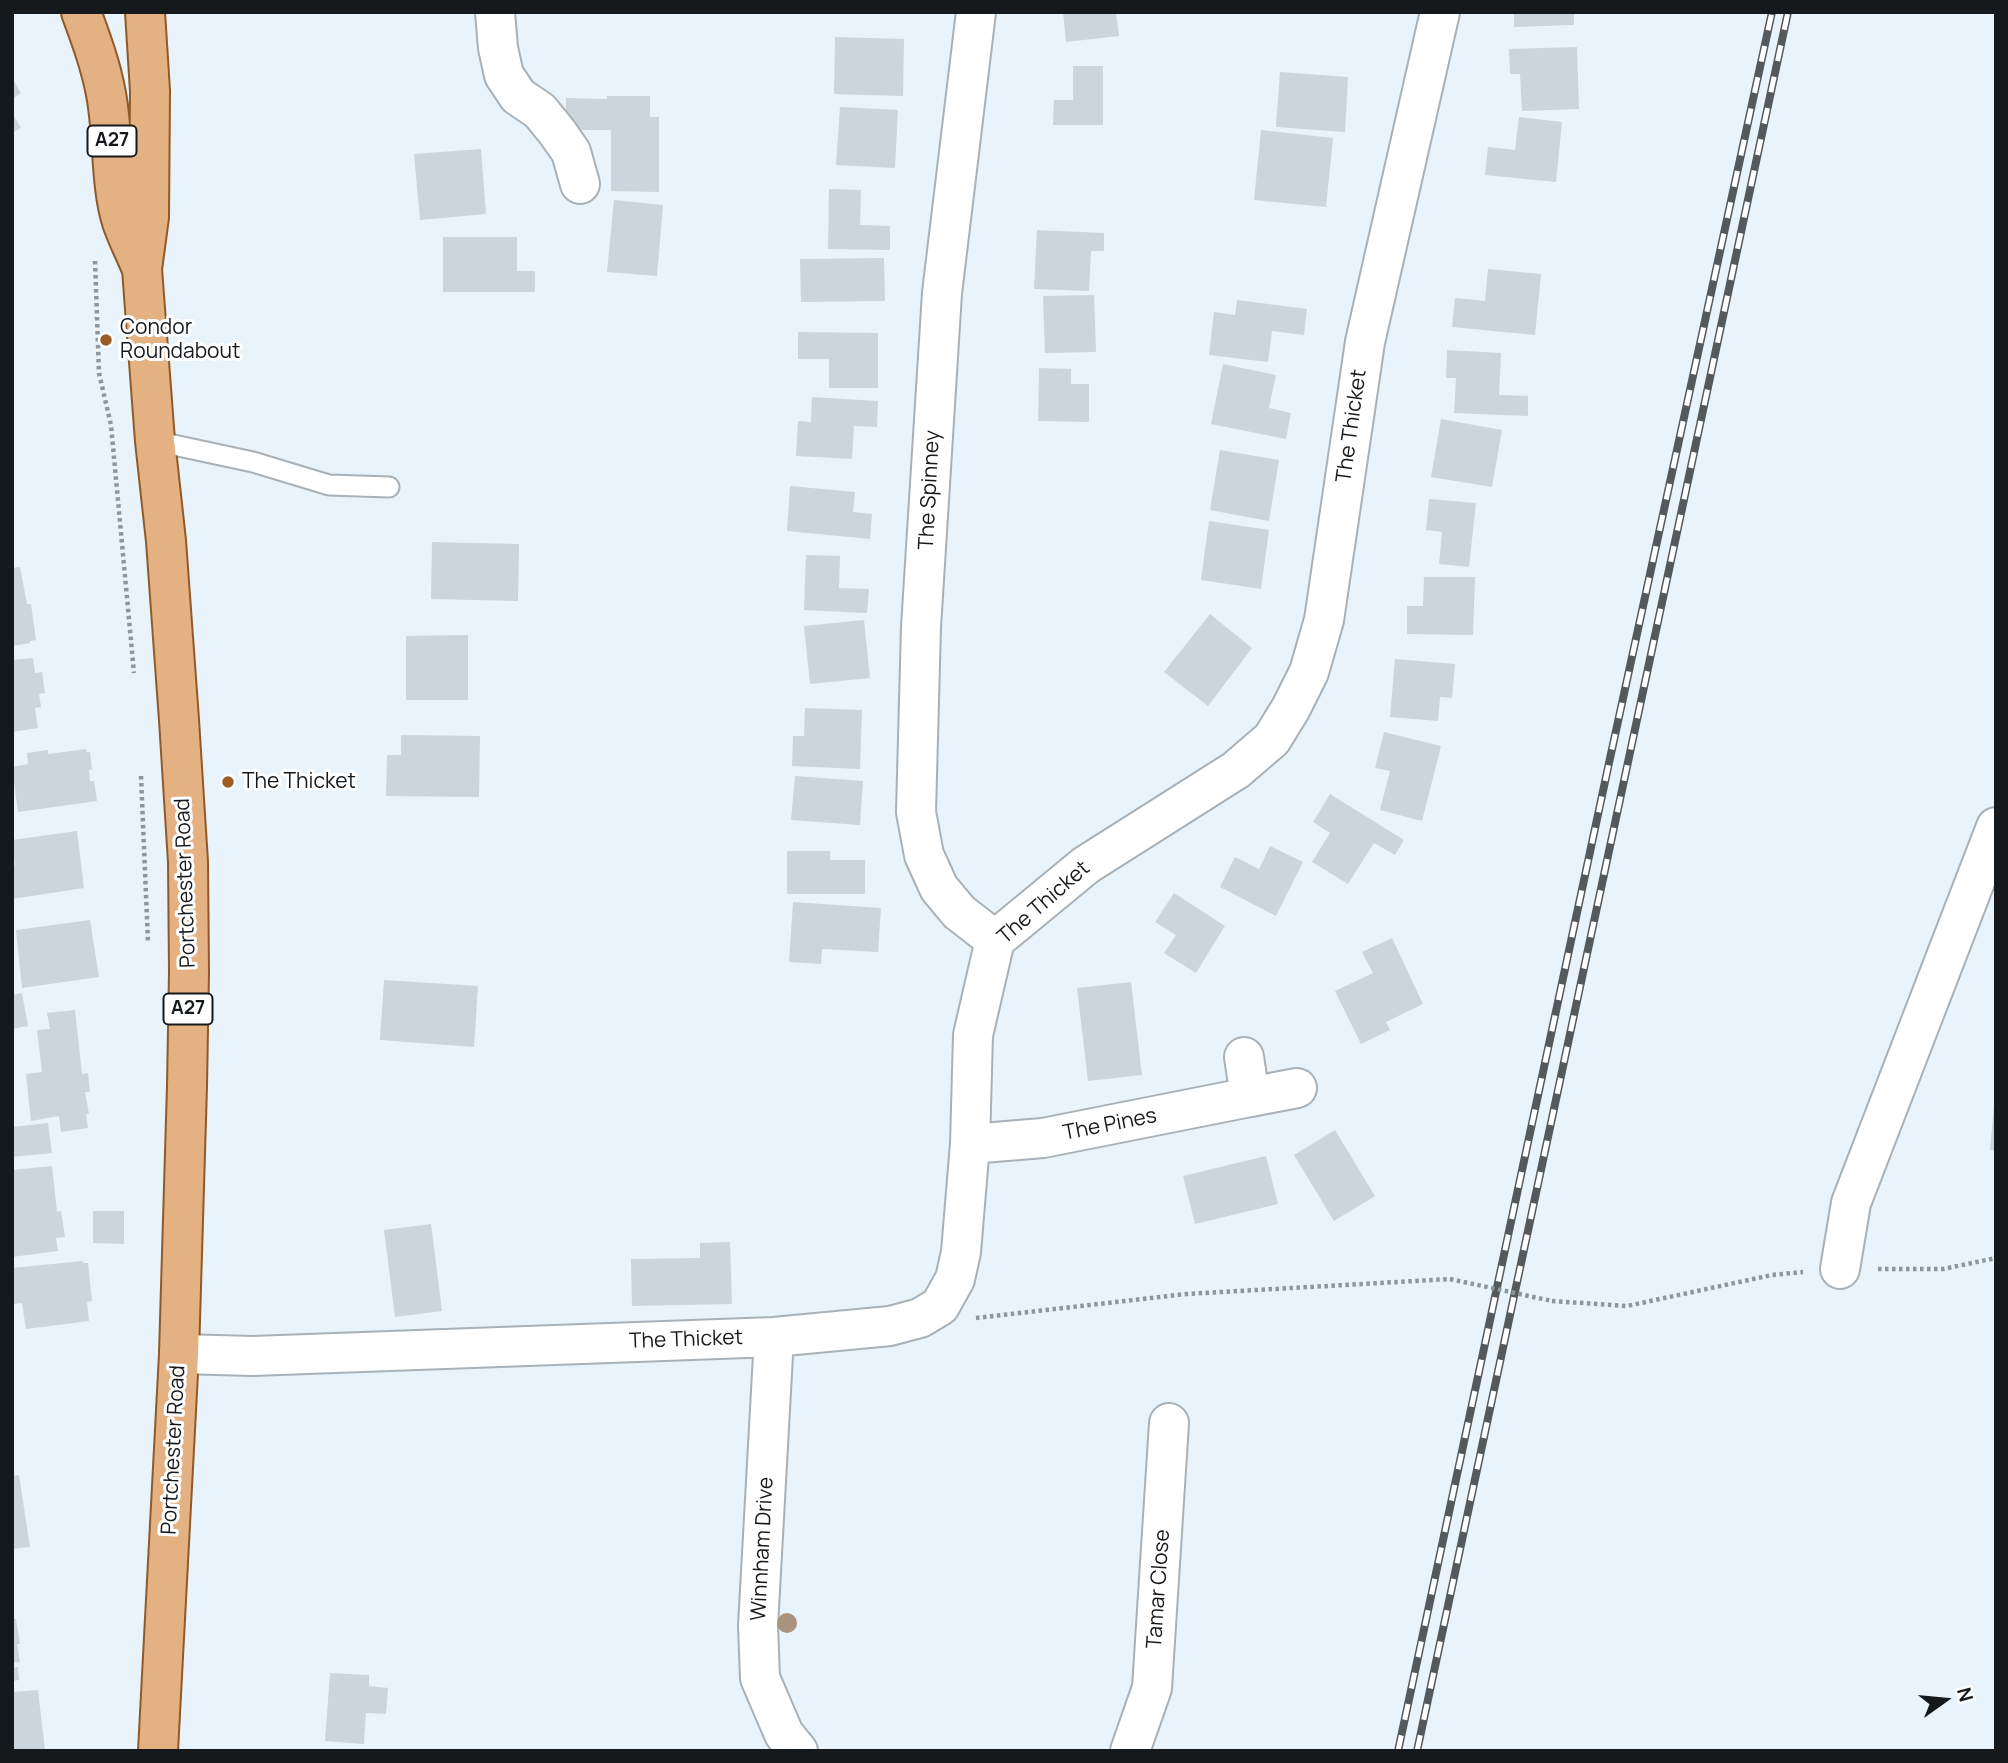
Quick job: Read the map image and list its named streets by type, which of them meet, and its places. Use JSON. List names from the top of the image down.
{
  "streets": {
    "main road": ["A27", "Portchester Road"],
    "street": [
      "The Thicket",
      "The Spinney",
      "The Pines",
      "Winnham Drive",
      "Tamar Close"
    ]
  },
  "crossings": [
    ["The Thicket", "The Spinney"],
    ["The Thicket", "Portchester Road"],
    ["The Thicket", "The Pines"],
    ["The Thicket", "Winnham Drive"]
  ],
  "places": ["Condor Roundabout", "The Thicket"],
  "north": "right"
}
